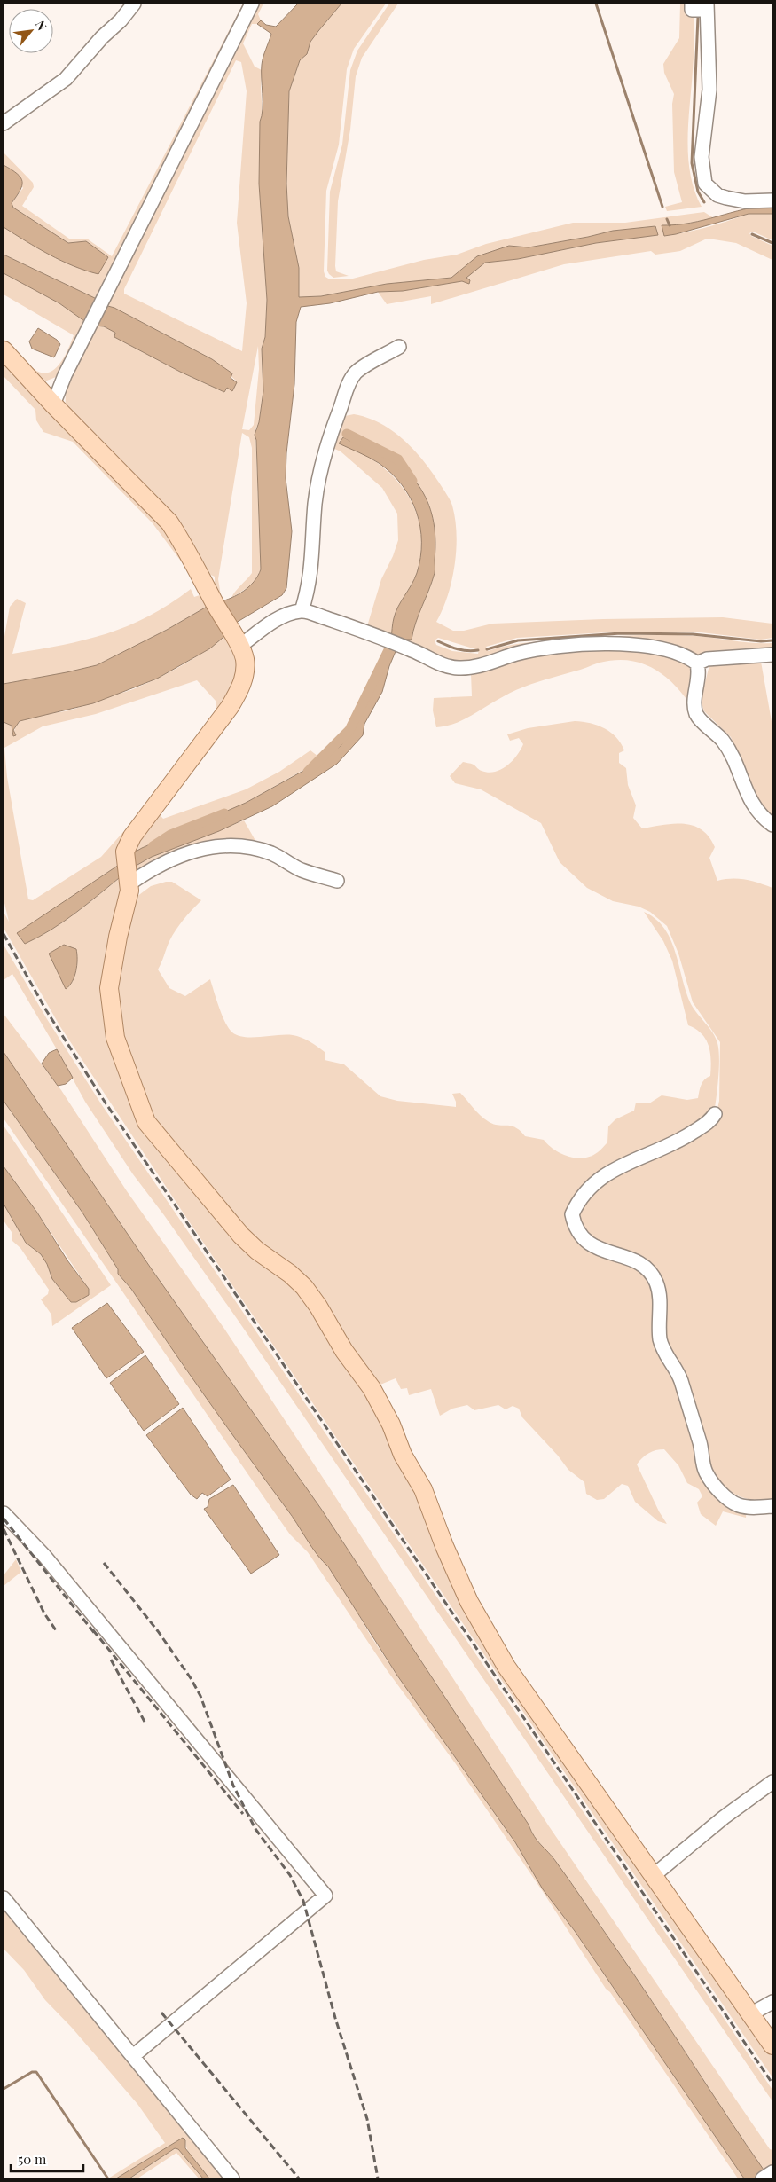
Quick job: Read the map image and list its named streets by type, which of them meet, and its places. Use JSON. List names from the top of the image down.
{
  "scale_bar": "50 m",
  "north": "top right"
}
